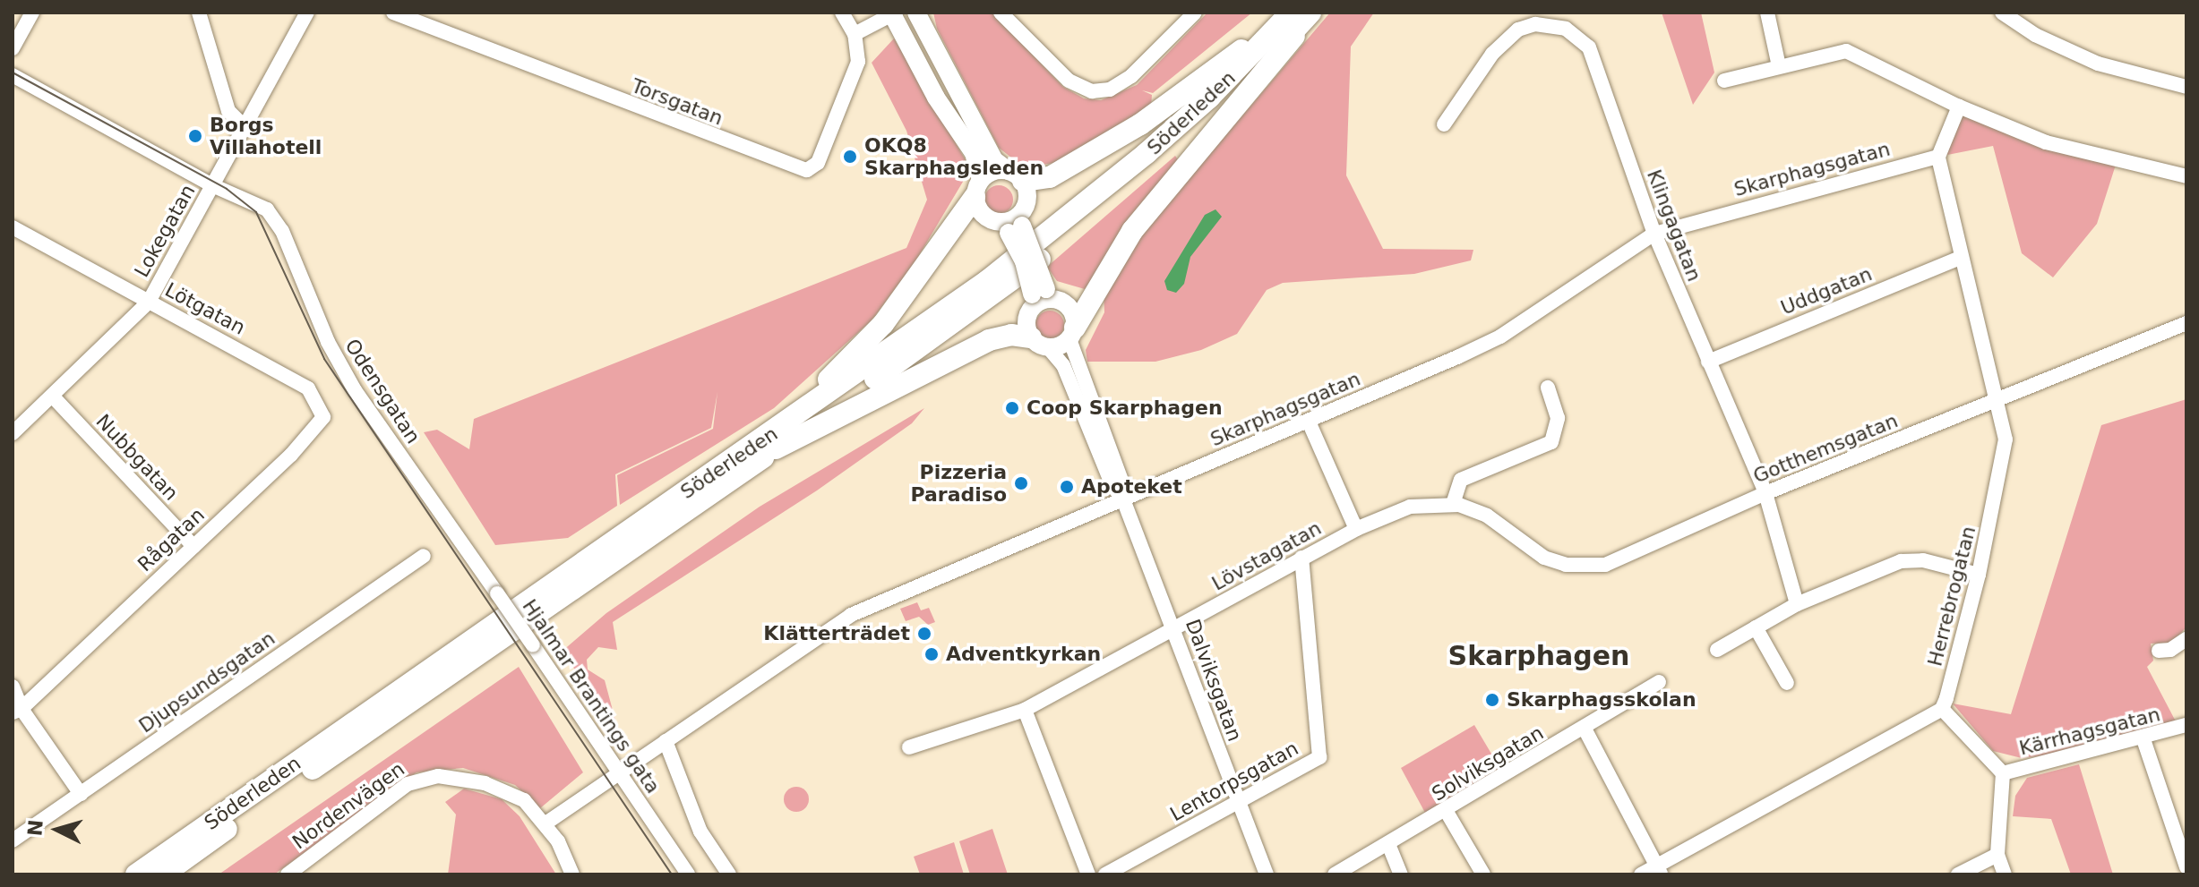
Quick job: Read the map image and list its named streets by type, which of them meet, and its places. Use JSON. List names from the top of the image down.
{
  "streets": {
    "highway": ["Söderleden"],
    "street": [
      "Torsgatan",
      "Skarphagsgatan",
      "Klingagatan",
      "Lokegatan",
      "Uddgatan",
      "Lötgatan",
      "Odensgatan",
      "Gotthemsgatan",
      "Nubbgatan",
      "Rågatan",
      "Lövstagatan",
      "Herrebrogatan",
      "Dalviksgatan",
      "Djupsundsgatan",
      "Hjalmar Brantings gata",
      "Kärrhagsgatan",
      "Solviksgatan",
      "Lentorpsgatan",
      "Nordenvägen"
    ]
  },
  "crossings": [
    ["Skarphagsgatan", "Klingagatan"],
    ["Skarphagsgatan", "Herrebrogatan"],
    ["Skarphagsgatan", "Dalviksgatan"],
    ["Skarphagsgatan", "Hjalmar Brantings gata"],
    ["Klingagatan", "Uddgatan"],
    ["Klingagatan", "Gotthemsgatan"],
    ["Lokegatan", "Lötgatan"],
    ["Lokegatan", "Odensgatan"],
    ["Lokegatan", "Nubbgatan"],
    ["Uddgatan", "Herrebrogatan"],
    ["Lötgatan", "Rågatan"],
    ["Odensgatan", "Hjalmar Brantings gata"],
    ["Gotthemsgatan", "Lövstagatan"],
    ["Gotthemsgatan", "Herrebrogatan"],
    ["Nubbgatan", "Rågatan"],
    ["Lövstagatan", "Dalviksgatan"],
    ["Lövstagatan", "Lentorpsgatan"],
    ["Dalviksgatan", "Lentorpsgatan"]
  ],
  "districts": ["Skarphagen"],
  "places": [
    "Borgs Villahotell",
    "OKQ8 Skarphagsleden",
    "Coop Skarphagen",
    "Pizzeria Paradiso",
    "Apoteket",
    "Klätterträdet",
    "Adventkyrkan",
    "Skarphagsskolan"
  ],
  "north": "left"
}
